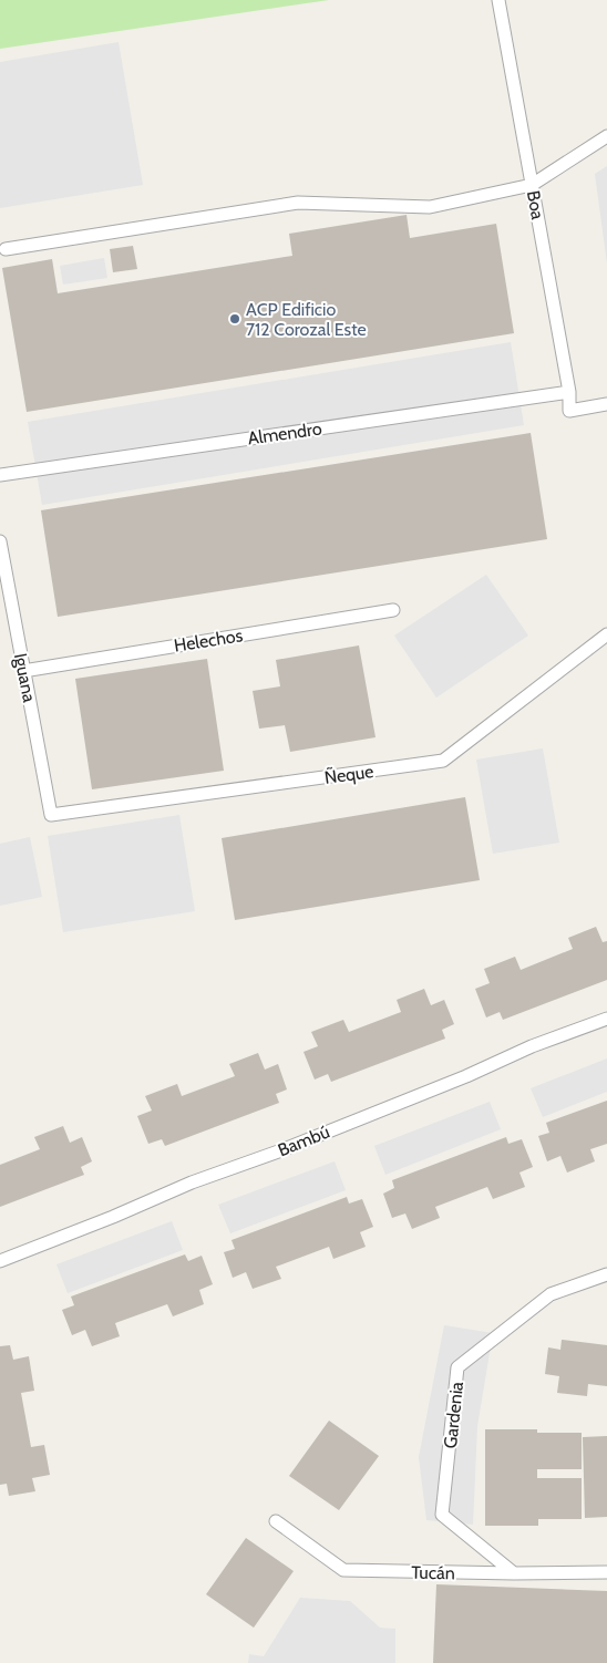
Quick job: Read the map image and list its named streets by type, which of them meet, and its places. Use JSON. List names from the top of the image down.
{
  "streets": {
    "lane": [
      "Boa",
      "Almendro",
      "Helechos",
      "Iguana",
      "Ñeque",
      "Bambú",
      "Gardenia",
      "Tucán"
    ]
  },
  "crossings": [
    ["Boa", "Almendro"],
    ["Helechos", "Iguana"],
    ["Iguana", "Ñeque"],
    ["Gardenia", "Tucán"]
  ],
  "places": ["ACP Edificio 712 Corozal Este"]
}
